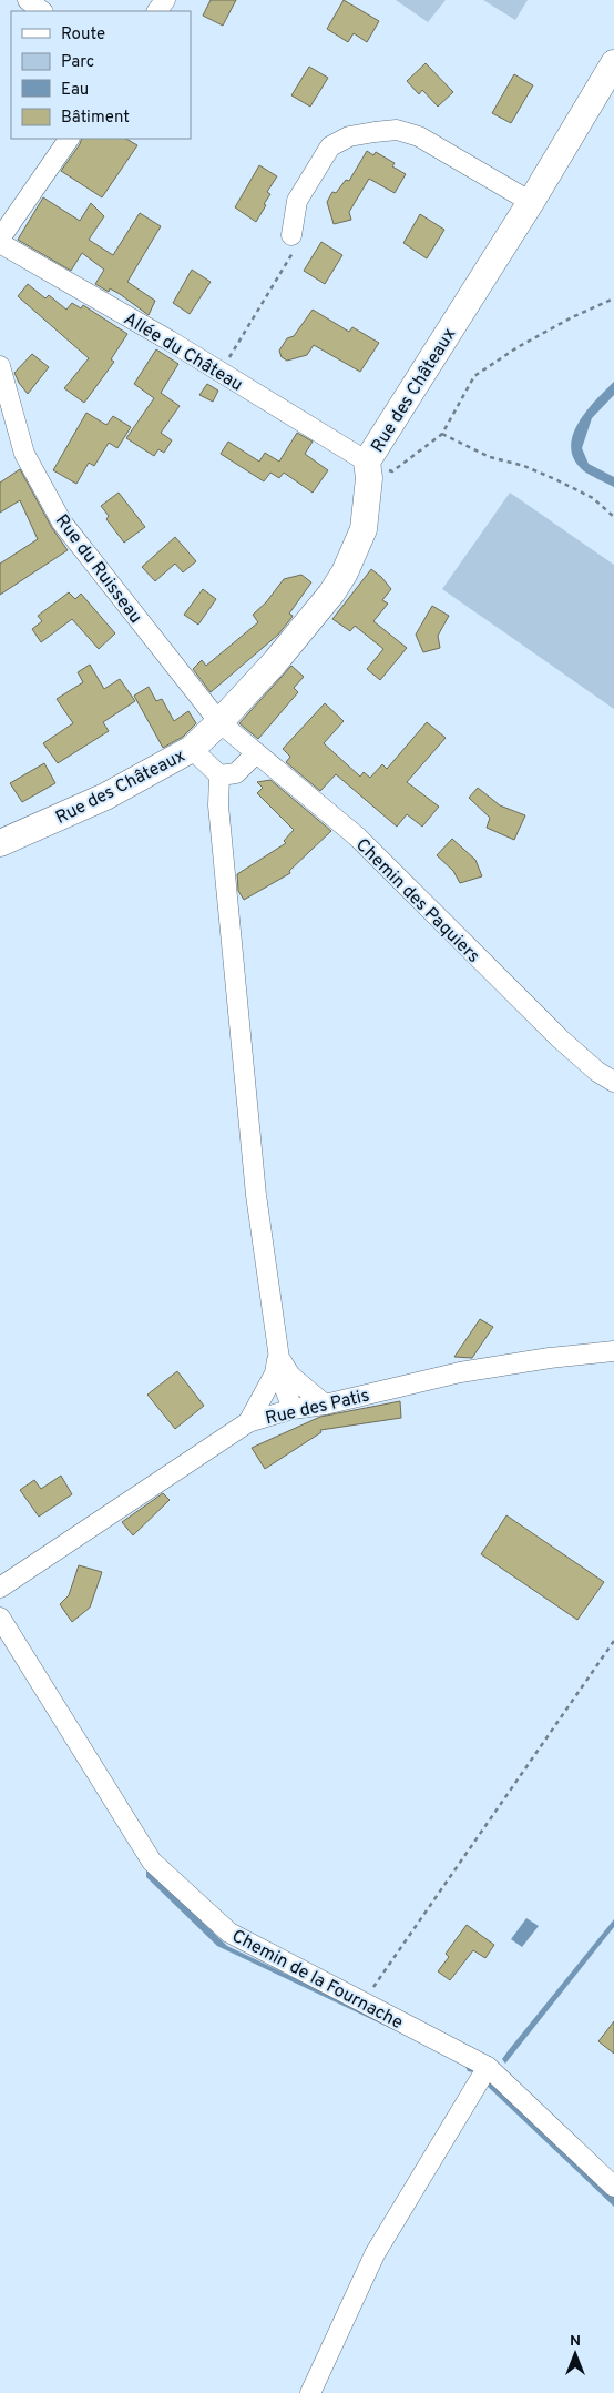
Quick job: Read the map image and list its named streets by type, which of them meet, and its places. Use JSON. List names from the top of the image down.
{
  "streets": {
    "street": [
      "Allée du Château",
      "Rue des Châteaux",
      "Rue du Ruisseau",
      "Chemin des Paquiers",
      "Rue des Patis",
      "Chemin de la Fournache"
    ]
  },
  "crossings": [
    ["Allée du Château", "Rue des Châteaux"],
    ["Rue des Châteaux", "Rue du Ruisseau"],
    ["Rue des Châteaux", "Chemin des Paquiers"],
    ["Rue du Ruisseau", "Chemin des Paquiers"]
  ],
  "legend": [
    "Route",
    "Parc",
    "Eau",
    "Bâtiment"
  ],
  "north": "top"
}
